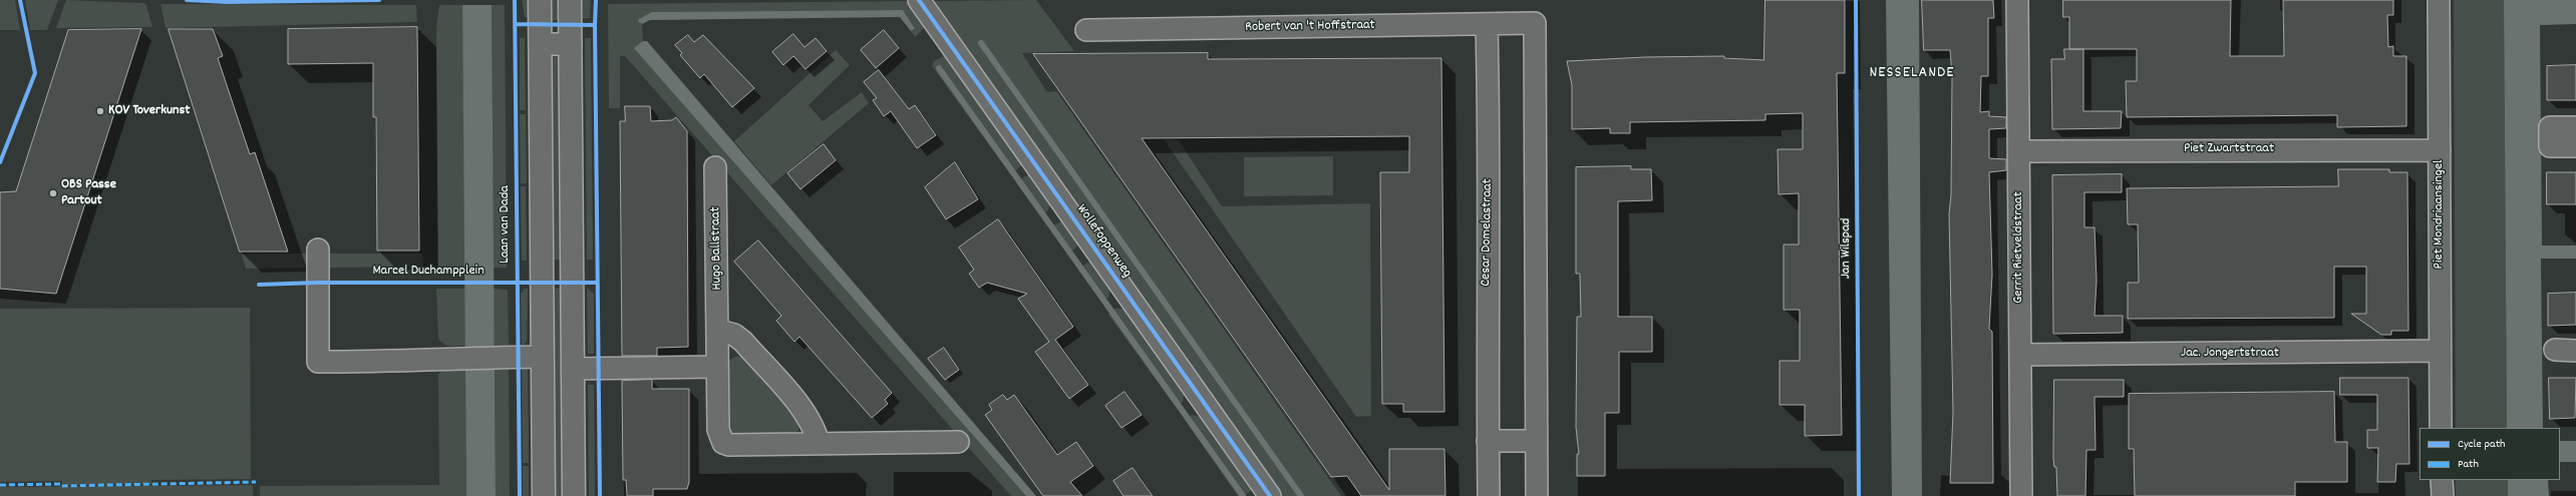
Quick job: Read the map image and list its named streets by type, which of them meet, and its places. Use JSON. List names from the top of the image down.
{
  "streets": {
    "street": [
      "Robert van 't Hoffstraat",
      "Piet Zwartstraat",
      "Piet Mondriaansingel",
      "Cesar Domelastraat",
      "Wollefoppenweg",
      "Gerrit Rietveldstraat",
      "Hugo Ballstraat",
      "Jac. Jongertstraat"
    ],
    "cycle path": ["Laan van Dada", "Jan Wilspad", "Marcel Duchampplein"]
  },
  "crossings": [
    ["Robert van 't Hoffstraat", "Cesar Domelastraat"],
    ["Piet Zwartstraat", "Piet Mondriaansingel"],
    ["Piet Zwartstraat", "Gerrit Rietveldstraat"],
    ["Piet Mondriaansingel", "Jac. Jongertstraat"],
    ["Gerrit Rietveldstraat", "Jac. Jongertstraat"]
  ],
  "districts": ["NESSELANDE"],
  "places": ["KOV Toverkunst", "OBS Passe Partout"],
  "legend": ["Cycle path", "Path"]
}
